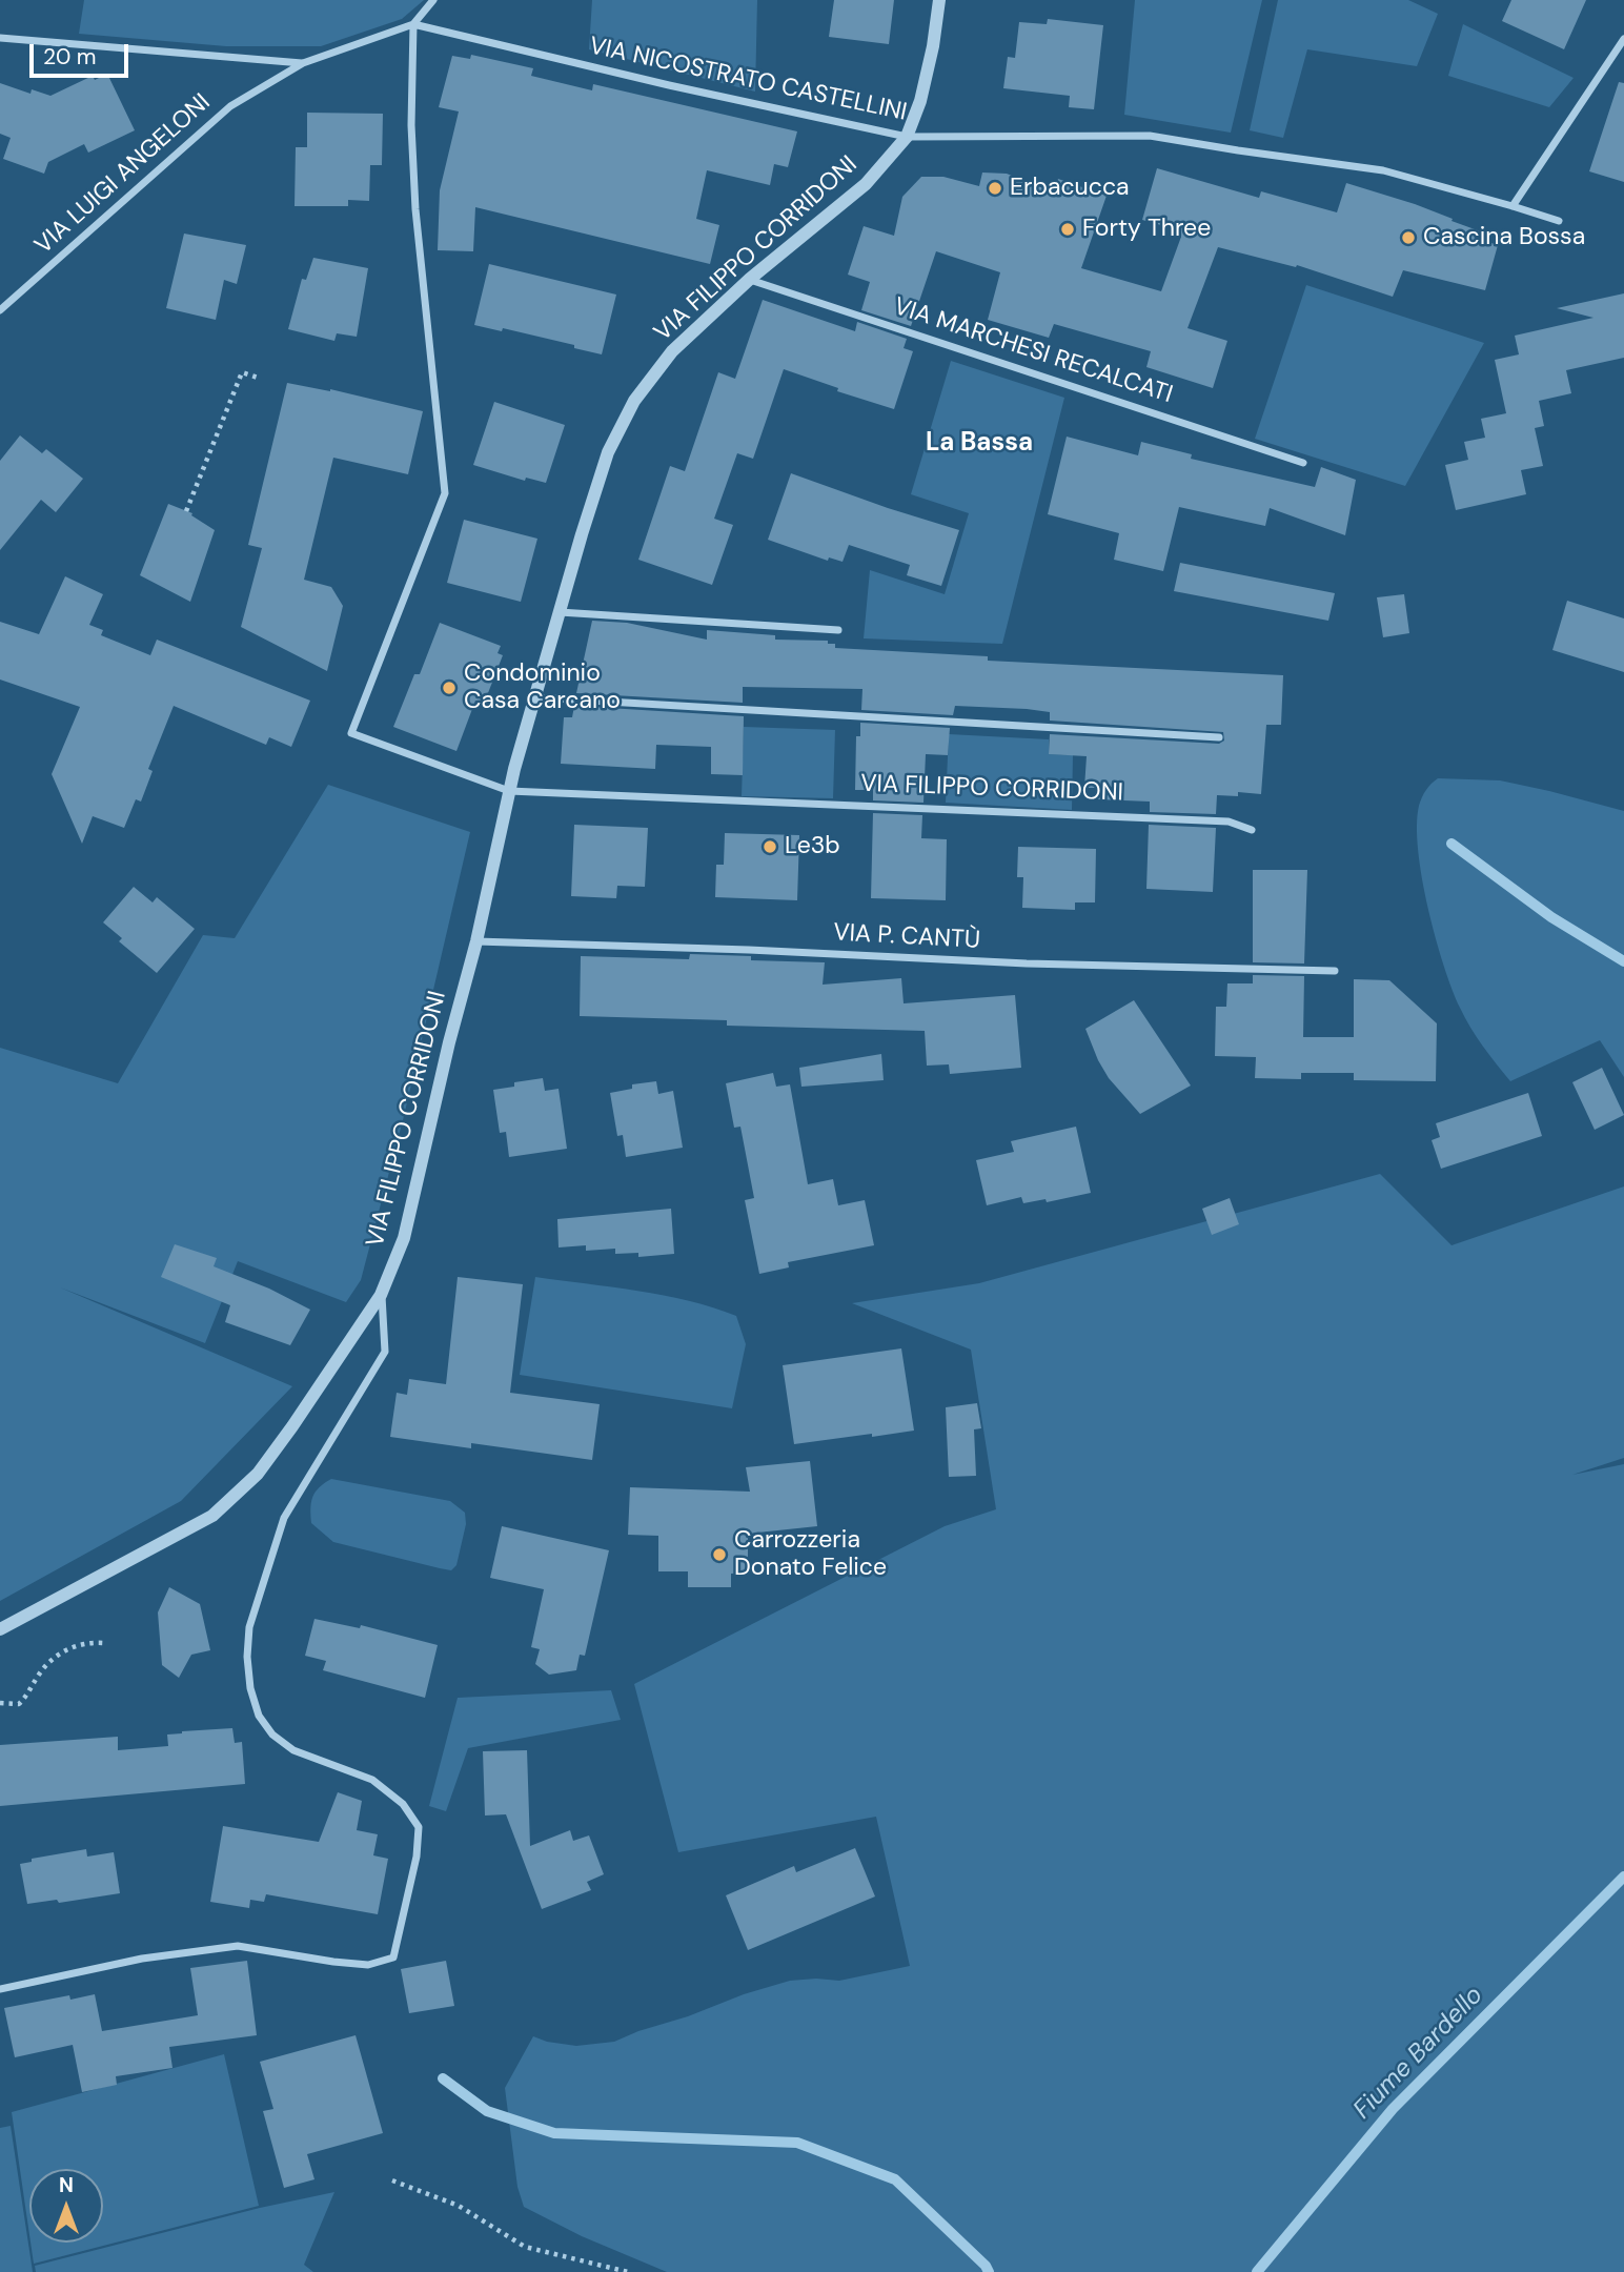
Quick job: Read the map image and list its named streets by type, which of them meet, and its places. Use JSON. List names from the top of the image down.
{
  "streets": {
    "street": [
      "VIA NICOSTRATO CASTELLINI",
      "VIA LUIGI ANGELONI",
      "VIA FILIPPO CORRIDONI",
      "VIA MARCHESI RECALCATI",
      "VIA P. CANTÙ"
    ]
  },
  "crossings": [
    ["VIA NICOSTRATO CASTELLINI", "VIA LUIGI ANGELONI"],
    ["VIA NICOSTRATO CASTELLINI", "VIA FILIPPO CORRIDONI"],
    ["VIA FILIPPO CORRIDONI", "VIA MARCHESI RECALCATI"],
    ["VIA FILIPPO CORRIDONI", "VIA P. CANTÙ"]
  ],
  "districts": ["La Bassa"],
  "water": ["Fiume Bardello"],
  "places": [
    "Erbacucca",
    "Forty Three",
    "Cascina Bossa",
    "Condominio Casa Carcano",
    "Le3b",
    "Carrozzeria Donato Felice"
  ],
  "scale_bar": "20 m",
  "north": "top"
}
